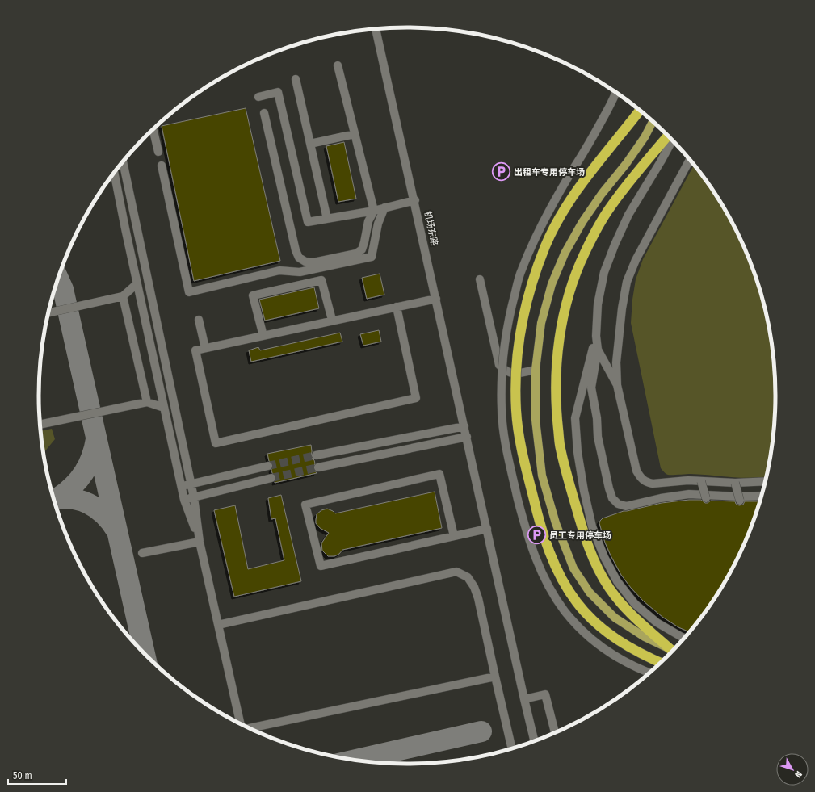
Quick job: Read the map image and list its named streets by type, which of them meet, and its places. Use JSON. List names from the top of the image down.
{
  "streets": {
    "street": ["机场东路"]
  },
  "places": {
    "parking": ["出租车专用停车场", "员工专用停车场"]
  },
  "scale_bar": "50 m",
  "north": "bottom right"
}
